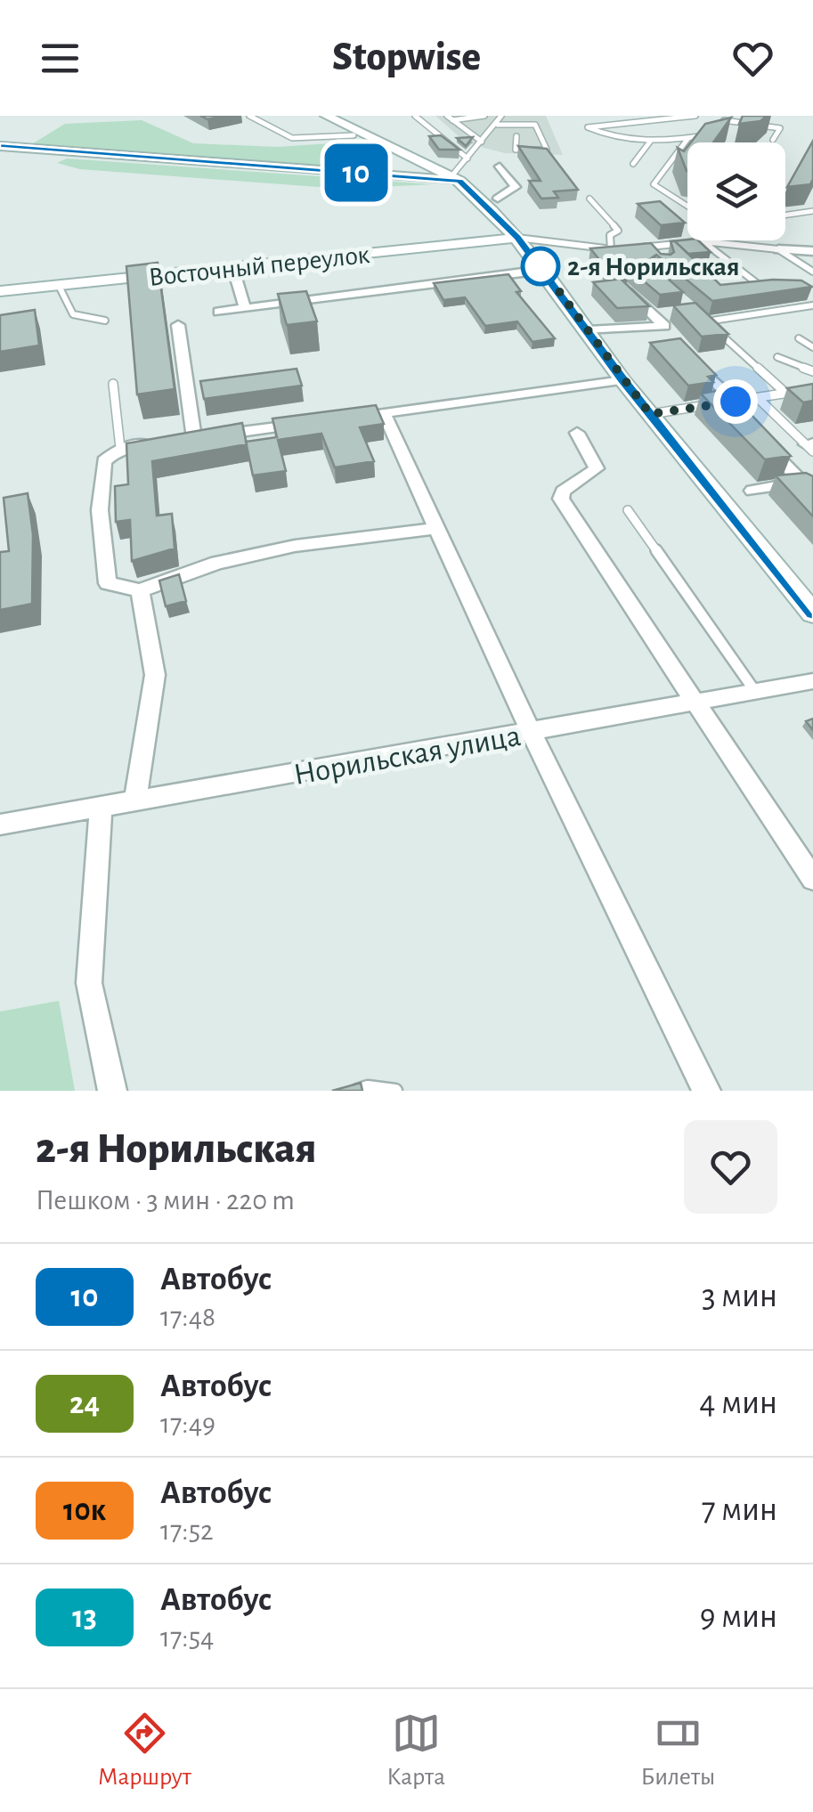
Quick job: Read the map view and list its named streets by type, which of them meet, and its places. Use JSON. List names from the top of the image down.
{
  "streets": {
    "main road": ["Восточный переулок"],
    "street": ["Норильская улица"]
  },
  "places": ["2-я Норильская"],
  "lines": ["bus line 10"],
  "page": {
    "header": "Stopwise",
    "on_map": "10",
    "heading": ["2-я Норильская", "Пешком · 3 мин · 220 m"],
    "list": [
      {
        "mark": "10",
        "name": "Автобус",
        "note": "17:48",
        "value": "3 мин"
      },
      {
        "mark": "24",
        "name": "Автобус",
        "note": "17:49",
        "value": "4 мин"
      },
      {
        "mark": "10к",
        "name": "Автобус",
        "note": "17:52",
        "value": "7 мин"
      },
      {
        "mark": "13",
        "name": "Автобус",
        "note": "17:54",
        "value": "9 мин"
      }
    ],
    "tabs": ["Маршрут", "Карта", "Билеты"]
  }
}
